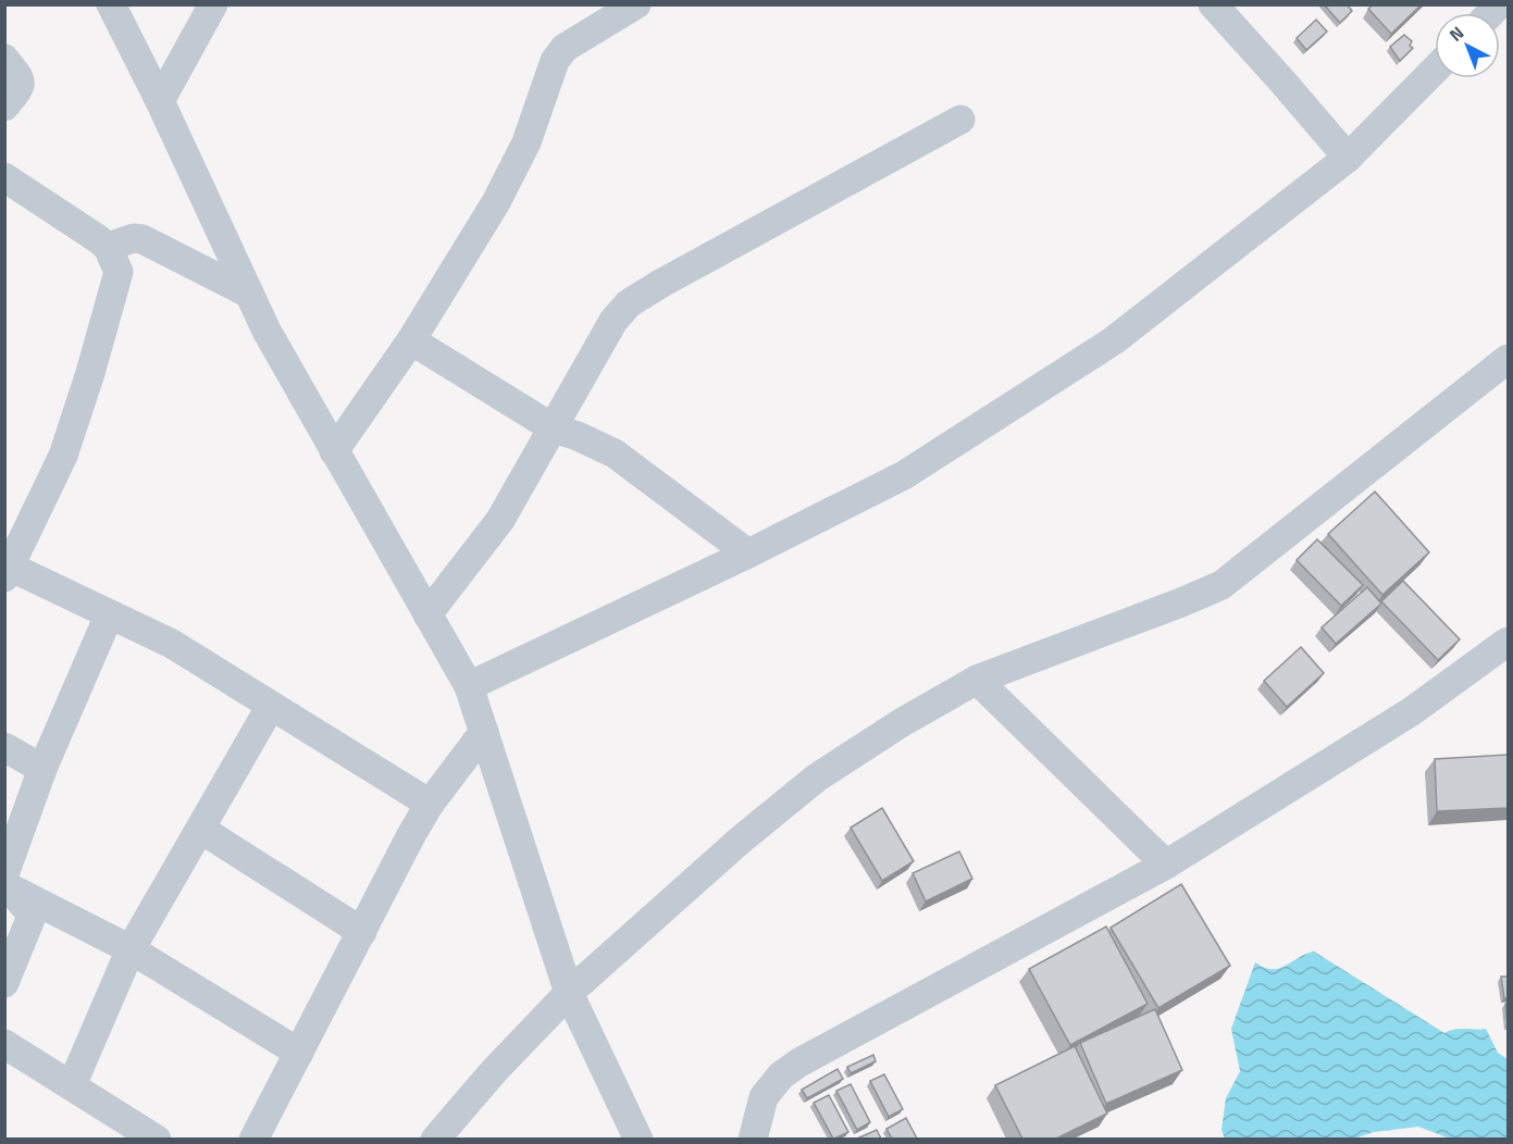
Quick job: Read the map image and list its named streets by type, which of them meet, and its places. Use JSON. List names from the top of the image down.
{
  "north": "top left"
}
